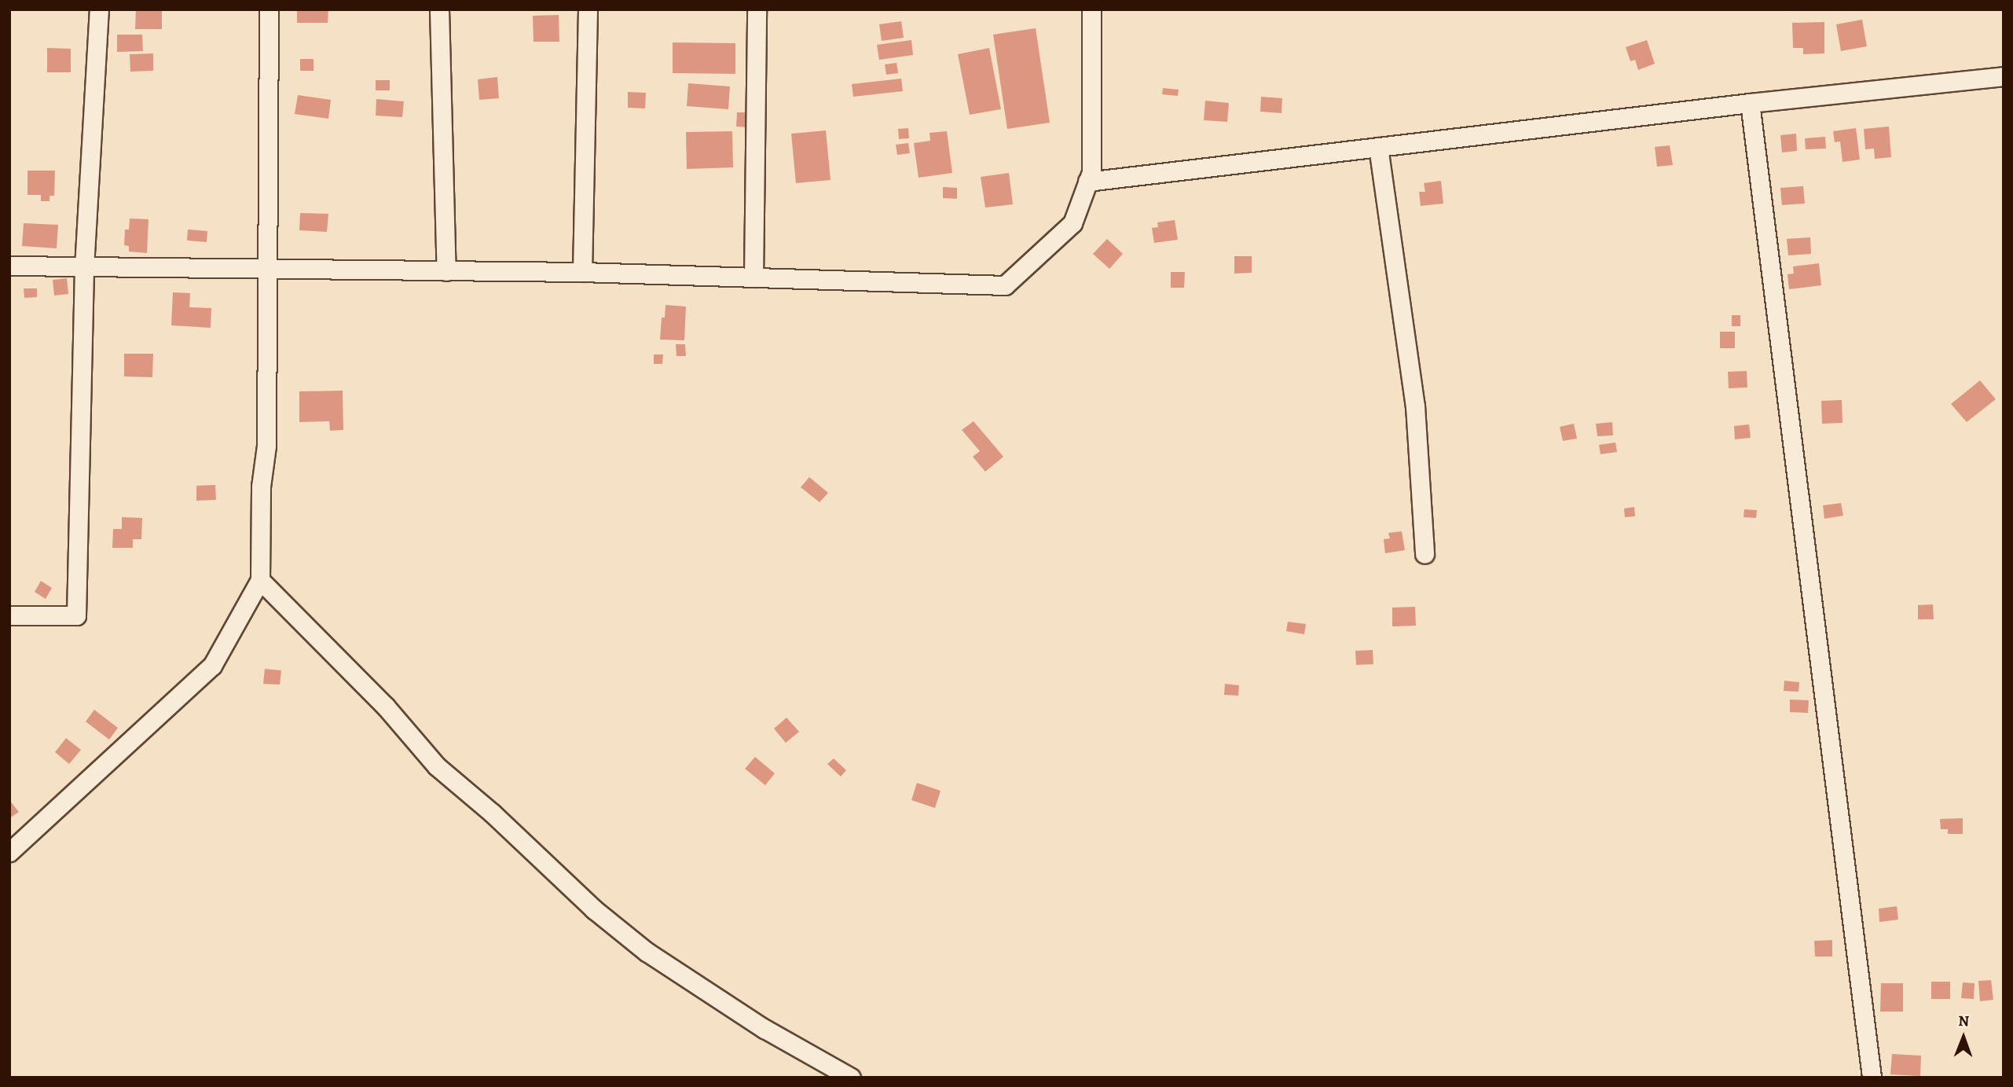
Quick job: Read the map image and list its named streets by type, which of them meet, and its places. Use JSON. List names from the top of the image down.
{
  "north": "top"
}
